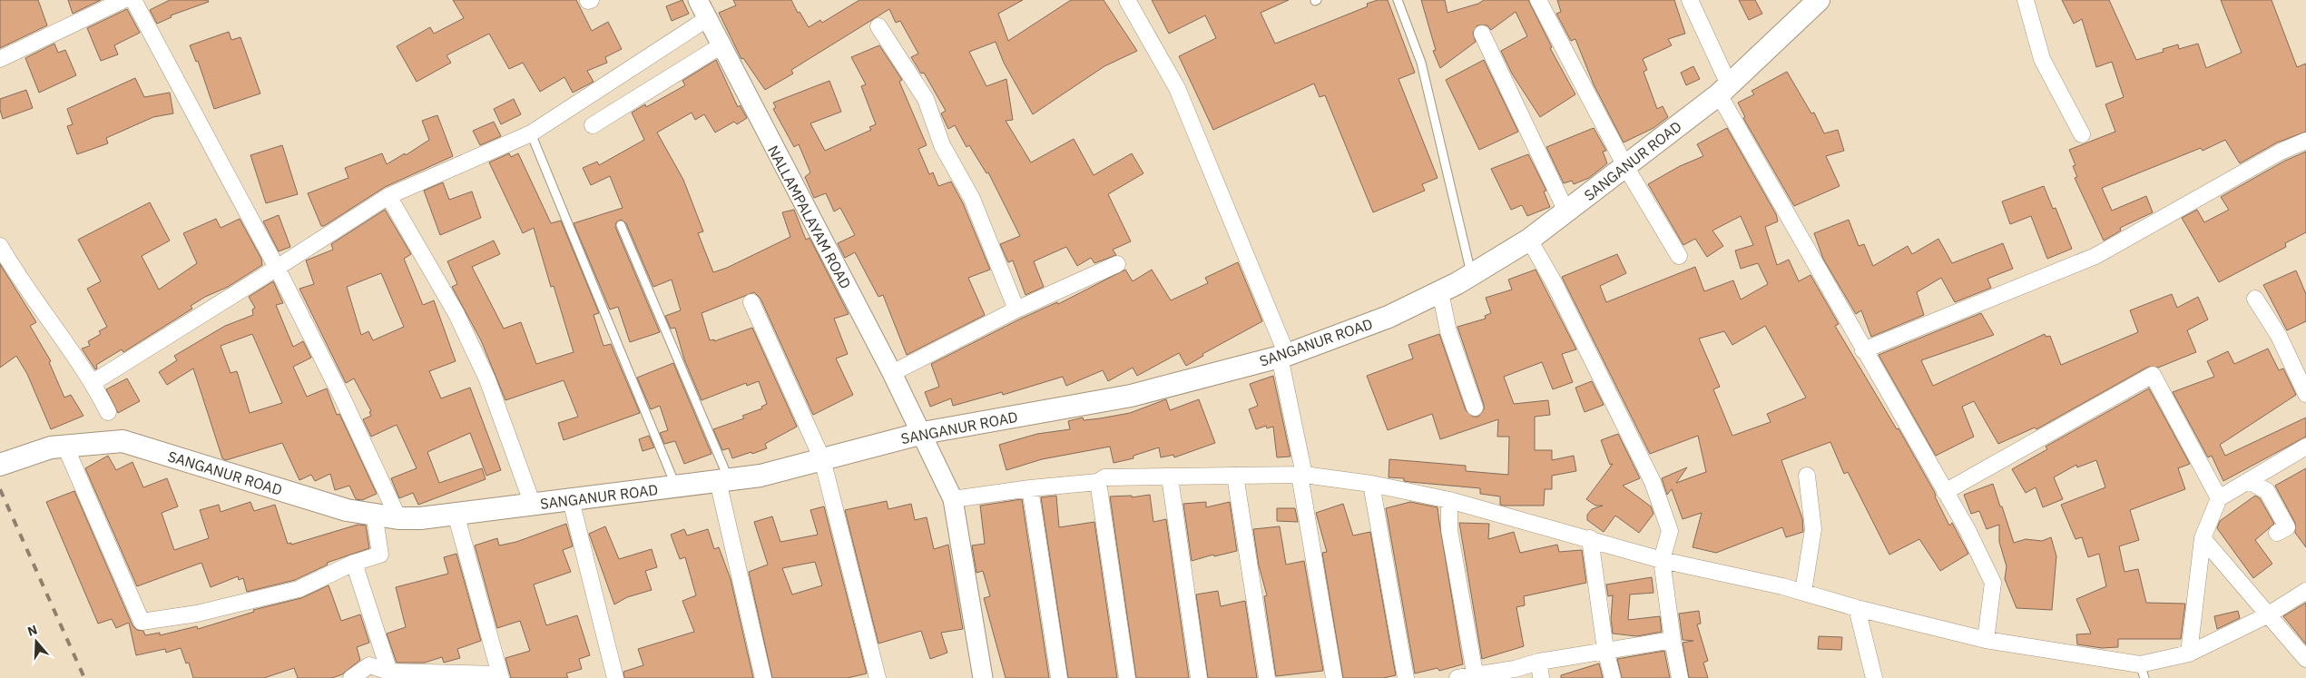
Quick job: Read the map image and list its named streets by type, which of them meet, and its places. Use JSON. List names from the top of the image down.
{
  "streets": {
    "main road": ["SANGANUR ROAD"],
    "street": ["NALLAMPALAYAM ROAD"]
  },
  "crossings": [
    ["SANGANUR ROAD", "NALLAMPALAYAM ROAD"]
  ],
  "north": "top"
}
